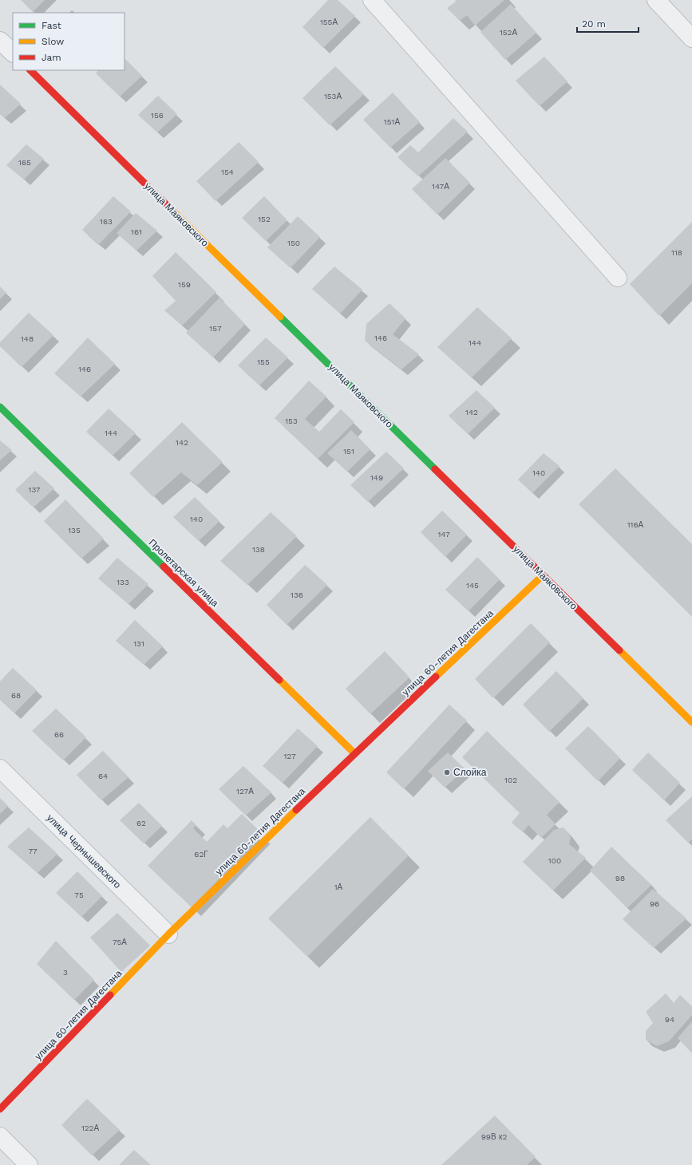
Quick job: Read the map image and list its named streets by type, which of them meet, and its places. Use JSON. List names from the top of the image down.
{
  "streets": {
    "street": [
      "улица Маяковского",
      "Пролетарская улица",
      "улица 60-летия Дагестана",
      "улица Чернышевского"
    ]
  },
  "crossings": [
    ["улица Маяковского", "улица 60-летия Дагестана"],
    ["Пролетарская улица", "улица 60-летия Дагестана"],
    ["улица 60-летия Дагестана", "улица Чернышевского"]
  ],
  "places": ["Слойка"],
  "house_numbers": [
    "155А",
    "152А",
    "153А",
    "156",
    "151А",
    "165",
    "154",
    "147А",
    "152",
    "163",
    "161",
    "150",
    "118",
    "159",
    "157",
    "146",
    "148",
    "144",
    "155",
    "146",
    "142",
    "153",
    "144",
    "142",
    "151",
    "140",
    "149",
    "137",
    "140",
    "116А",
    "135",
    "147",
    "138",
    "133",
    "145",
    "136",
    "131",
    "68",
    "66",
    "127",
    "64",
    "102",
    "127А",
    "62",
    "77",
    "62Г",
    "100",
    "98",
    "1А",
    "75",
    "96",
    "75А",
    "3",
    "94",
    "122А",
    "99В к2"
  ],
  "legend": ["Fast", "Slow", "Jam"],
  "scale_bar": "20 m"
}
